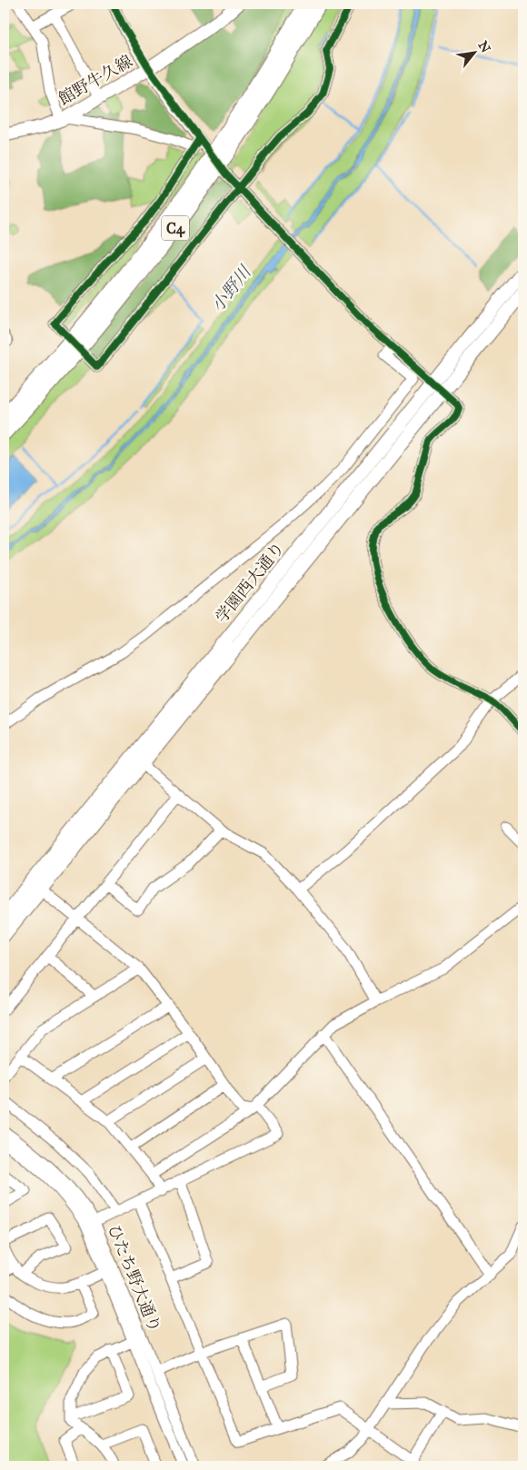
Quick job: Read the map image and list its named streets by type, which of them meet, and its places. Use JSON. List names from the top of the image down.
{
  "streets": {
    "highway": ["C4"],
    "main road": ["館野牛久線", "学園西大通り"],
    "street": ["ひたち野大通り"]
  },
  "water": ["小野川"],
  "north": "top right"
}
